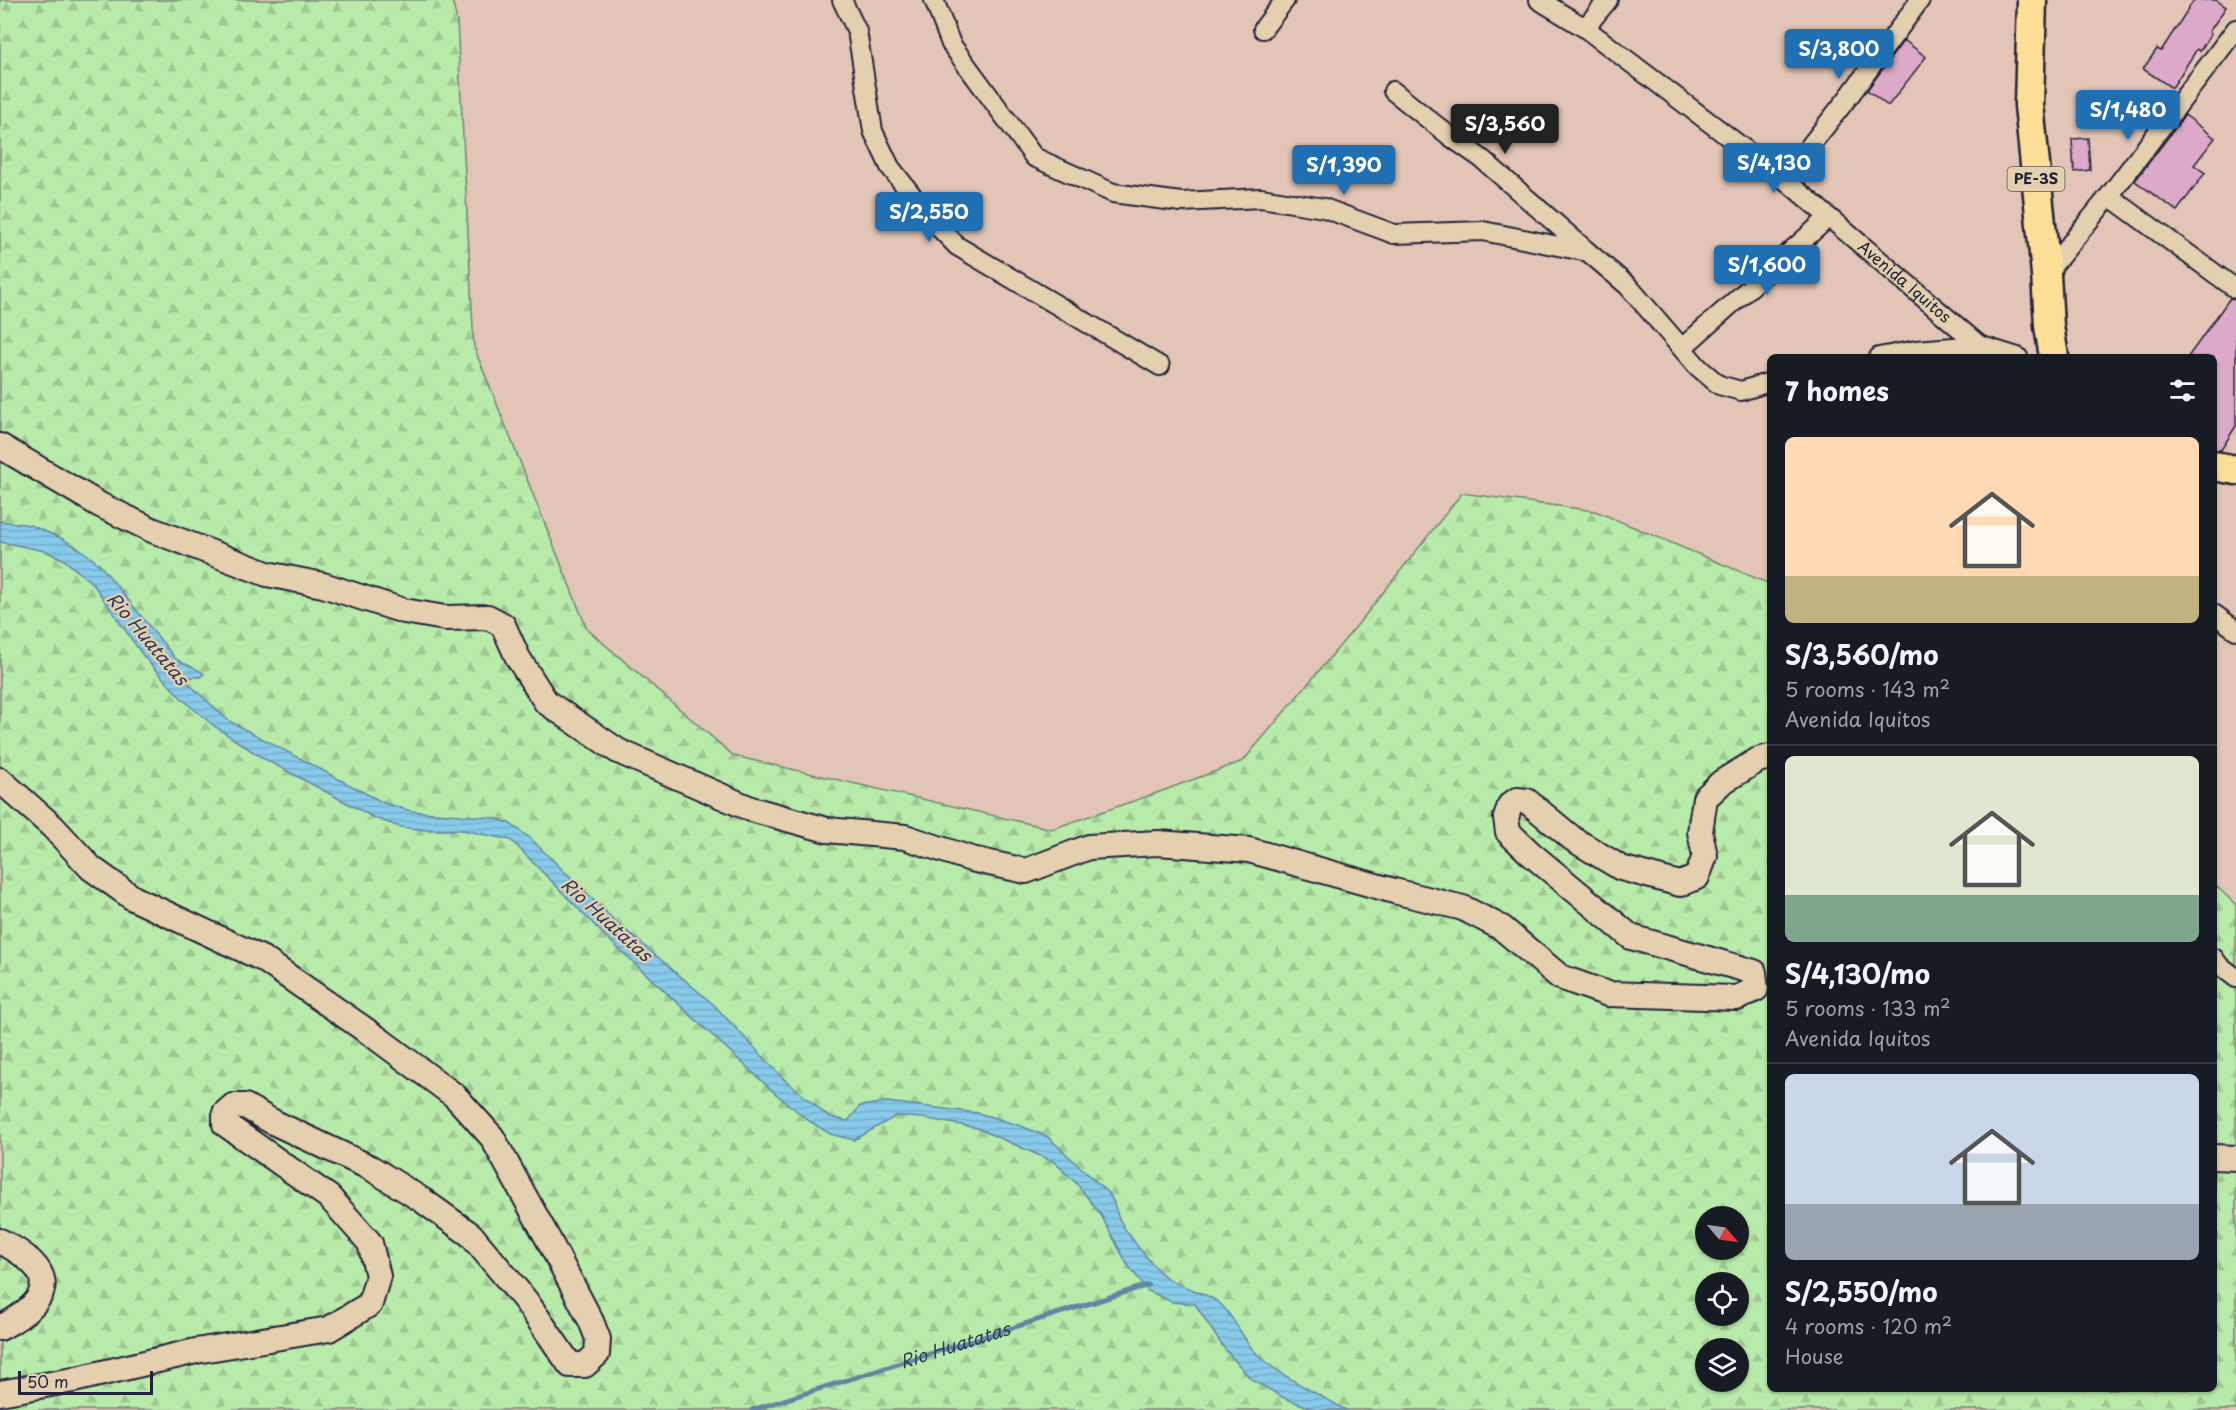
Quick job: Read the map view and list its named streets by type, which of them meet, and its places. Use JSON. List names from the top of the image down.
{
  "streets": {
    "highway": ["PE-3S"],
    "street": ["Avenida Iquitos"]
  },
  "water": ["Rio Huatatas"],
  "scale_bar": "50 m",
  "north": "bottom right",
  "page": {
    "price": [
      "S/3,800",
      "S/1,480",
      "S/3,560",
      "S/4,130",
      "S/1,390",
      "S/2,550",
      "S/1,600"
    ],
    "heading": "7 homes",
    "list": [
      {
        "name": "S/3,560/mo",
        "note": "5 rooms · 143 m² · Avenida Iquitos"
      },
      {
        "name": "S/4,130/mo",
        "note": "5 rooms · 133 m² · Avenida Iquitos"
      },
      {
        "name": "S/2,550/mo",
        "note": "4 rooms · 120 m² · House"
      }
    ],
    "scale": "50 m"
  }
}
